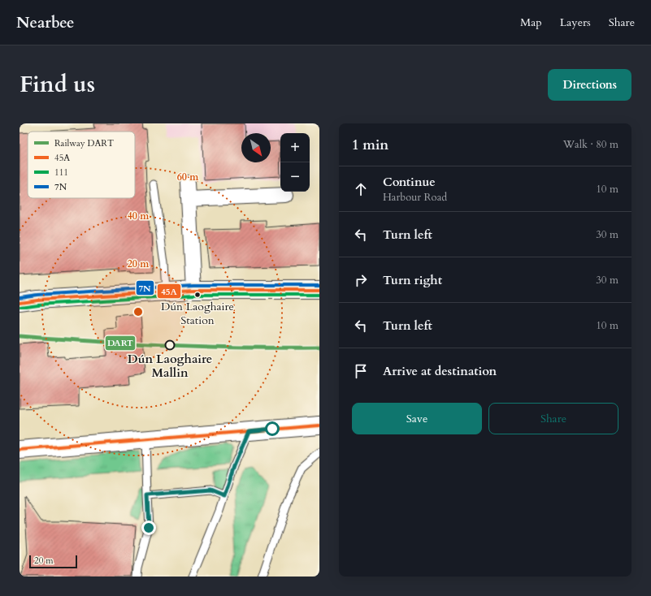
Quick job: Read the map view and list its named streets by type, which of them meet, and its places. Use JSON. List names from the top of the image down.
{
  "places": ["Dún Laoghaire Station", "Dún Laoghaire Mallin"],
  "lines": [
    "transit line 7N",
    "transit line 45A",
    "transit line 111",
    "rail line DART"
  ],
  "legend": [
    "Railway DART",
    "45A",
    "111",
    "7N"
  ],
  "scale_bar": "20 m",
  "north": "bottom right",
  "page": {
    "header": "Nearbee",
    "nav": ["Map", "Layers", "Share"],
    "title": "Find us",
    "buttons": [
      "Directions",
      ["Save", "Share"]
    ],
    "heading": ["1 min", "Walk · 80 m"],
    "map_buttons": ["+", "−"],
    "list": [
      ["Continue", "Harbour Road", "10 m"],
      ["Turn left", "30 m"],
      ["Turn right", "30 m"],
      ["Turn left", "10 m"],
      "Arrive at destination"
    ],
    "scale": "20 m"
  },
  "rings": ["60 m", "40 m", "20 m"]
}
